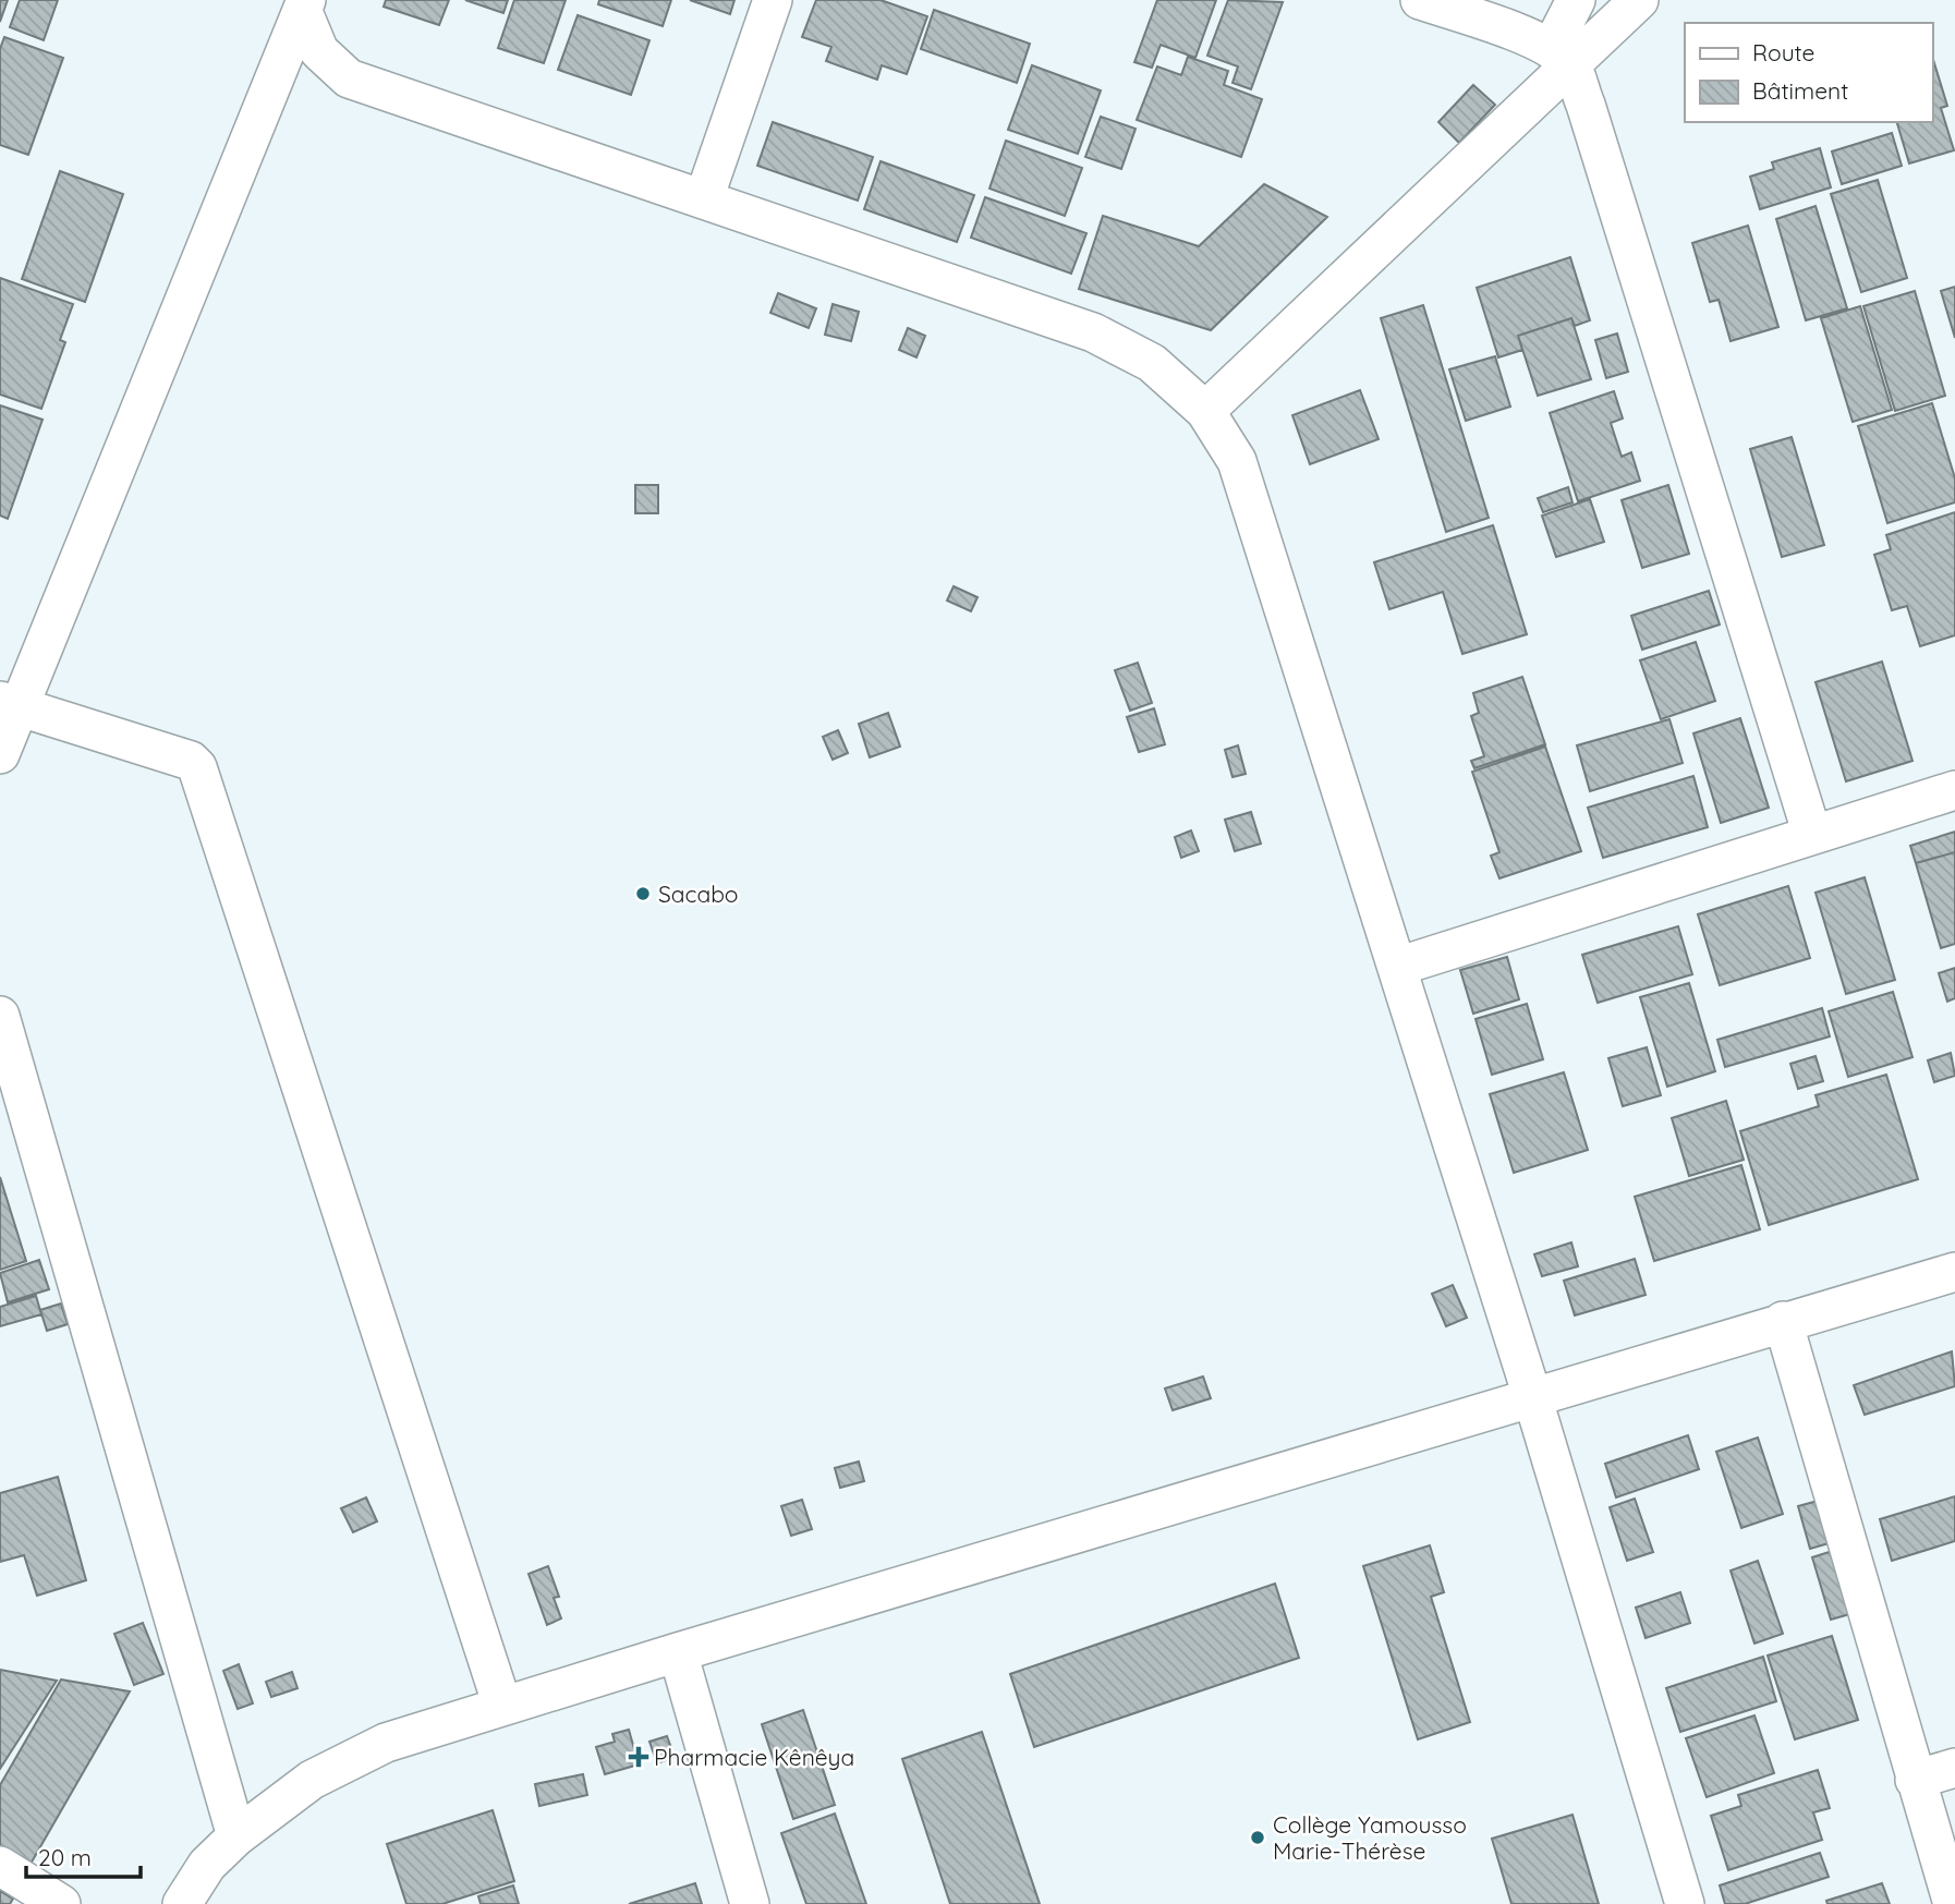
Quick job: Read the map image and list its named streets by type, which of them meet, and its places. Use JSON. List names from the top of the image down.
{
  "places": {
    "other": ["Sacabo", "Collège Yamousso Marie-Thérèse"],
    "health": ["Pharmacie Kênêya"]
  },
  "legend": ["Route", "Bâtiment"],
  "scale_bar": "20 m"
}
